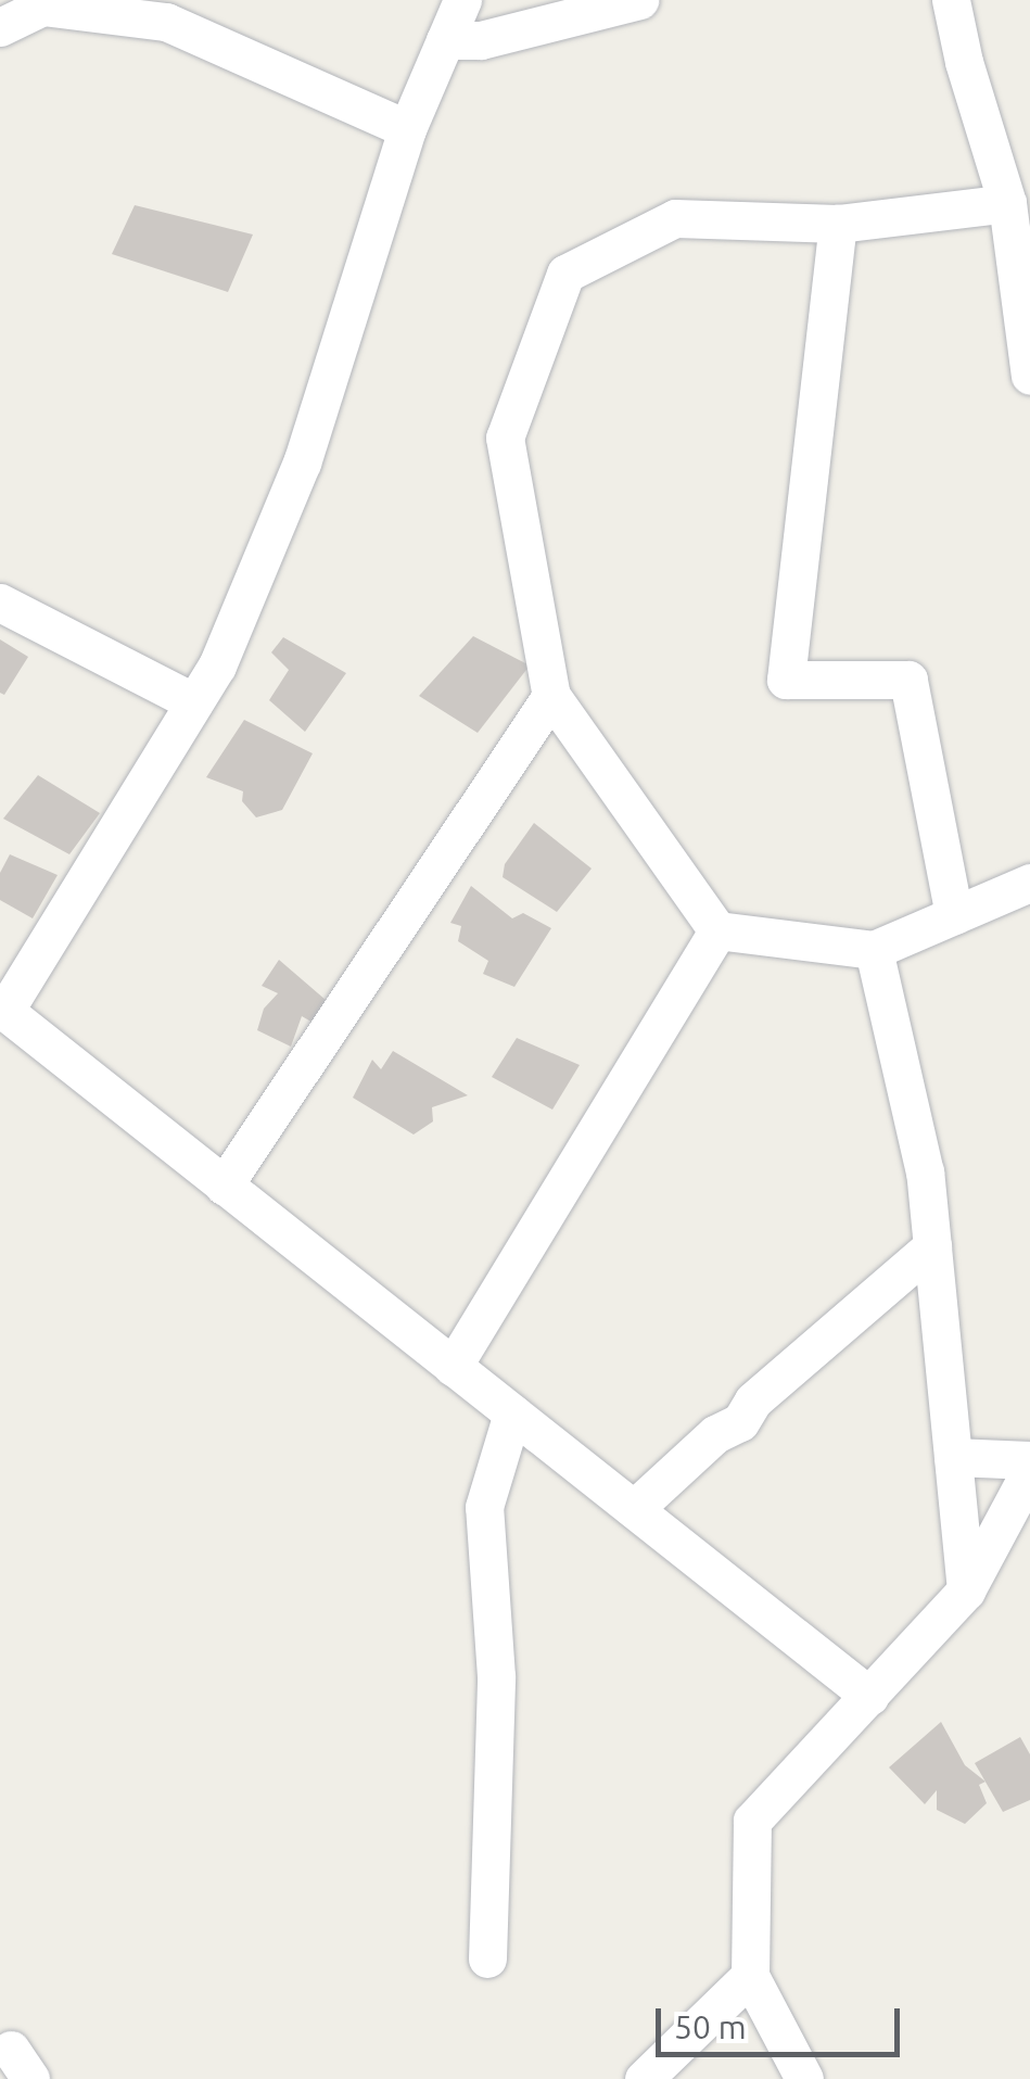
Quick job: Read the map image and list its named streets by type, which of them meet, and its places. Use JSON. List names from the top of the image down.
{
  "scale_bar": "50 m"
}
